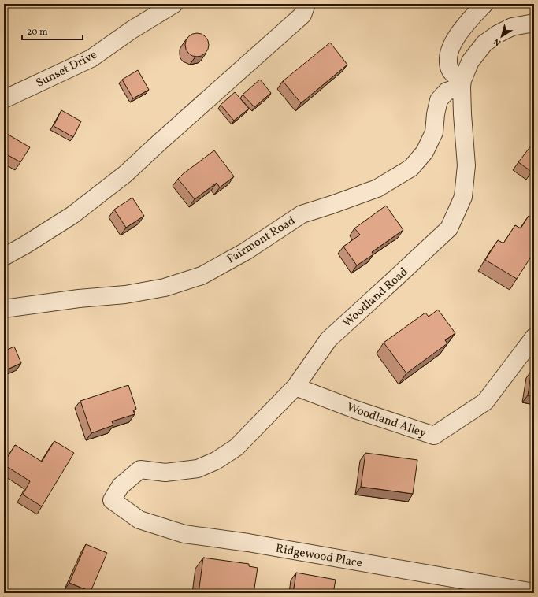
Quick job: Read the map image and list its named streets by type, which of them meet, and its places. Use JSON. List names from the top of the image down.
{
  "streets": {
    "street": [
      "Sunset Drive",
      "Fairmont Road",
      "Woodland Road",
      "Woodland Alley",
      "Ridgewood Place"
    ]
  },
  "crossings": [
    ["Fairmont Road", "Woodland Road"],
    ["Woodland Road", "Woodland Alley"],
    ["Woodland Road", "Ridgewood Place"]
  ],
  "scale_bar": "20 m",
  "north": "bottom left"
}
